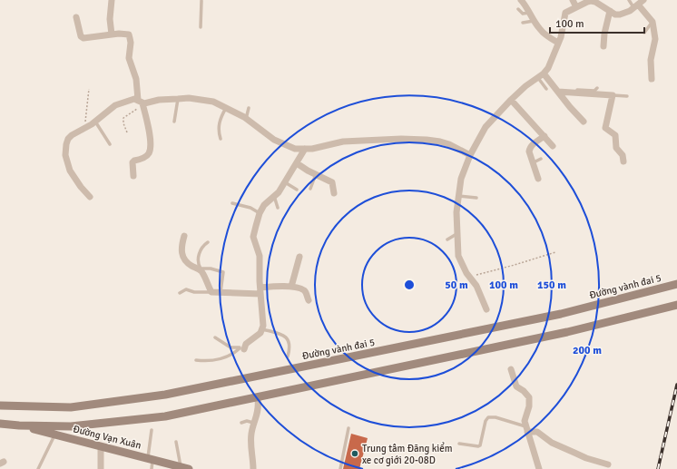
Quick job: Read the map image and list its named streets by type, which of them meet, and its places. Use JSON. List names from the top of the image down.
{
  "streets": {
    "main road": ["Đường vành đai 5", "Đường Vạn Xuân"]
  },
  "places": ["Trung tâm Đăng kiểm xe cơ giới 20-08D"],
  "scale_bar": "100 m",
  "rings": [
    "50 m",
    "100 m",
    "150 m",
    "200 m"
  ]
}
